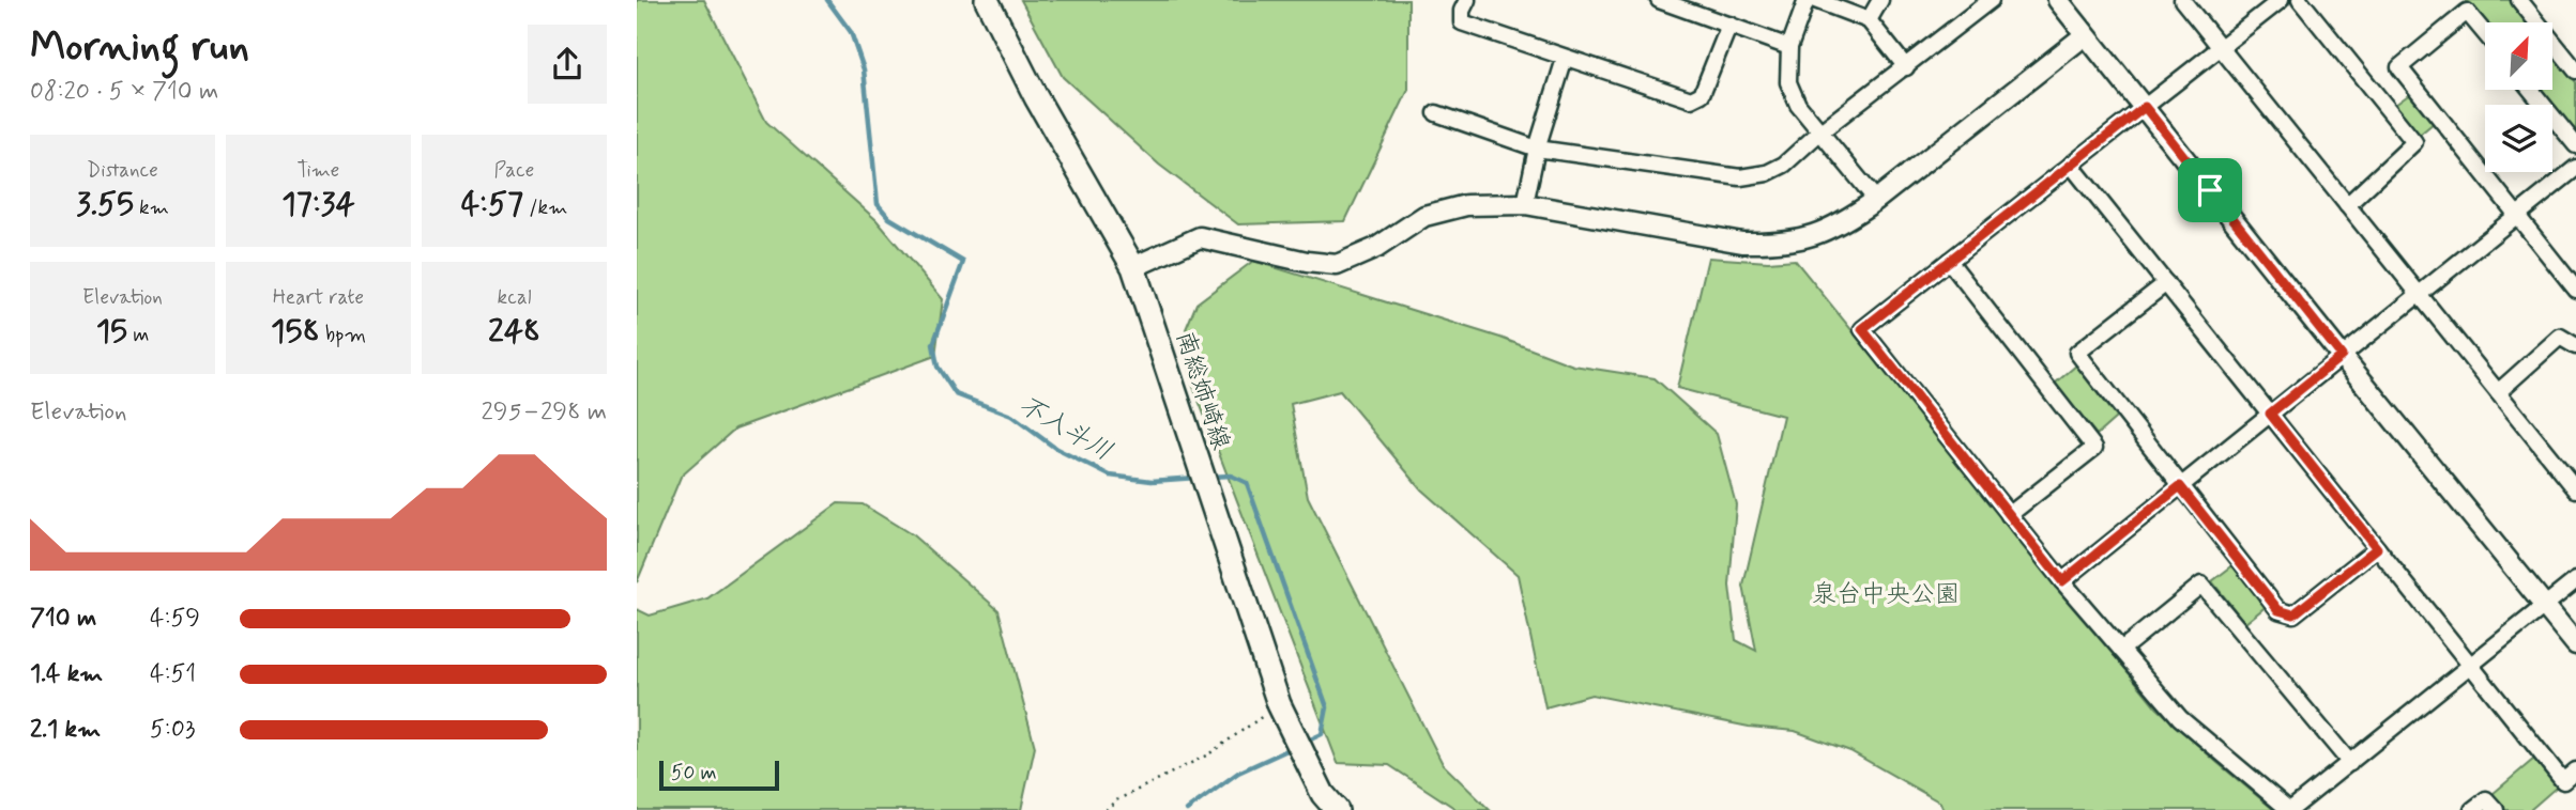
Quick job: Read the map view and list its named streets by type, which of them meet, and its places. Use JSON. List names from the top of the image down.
{
  "streets": {
    "main road": ["南総姉崎線"]
  },
  "water": ["不入斗川"],
  "parks": ["泉台中央公園"],
  "scale_bar": "50 m",
  "north": "top right",
  "page": {
    "heading": ["Morning run", "08:20 · 5 × 710 m"],
    "stats": [
      ["Distance", "3.55 km"],
      ["Time", "17:34"],
      ["Pace", "4:57 /km"],
      ["Elevation", "15 m"],
      ["Heart rate", "158 bpm"],
      ["kcal", "248"]
    ],
    "chart": ["Elevation", "295–298 m"],
    "list": [
      {
        "name": "710 m",
        "note": "4:59"
      },
      {
        "name": "1.4 km",
        "note": "4:51"
      },
      {
        "name": "2.1 km",
        "note": "5:03"
      }
    ],
    "scale": "50 m"
  }
}
